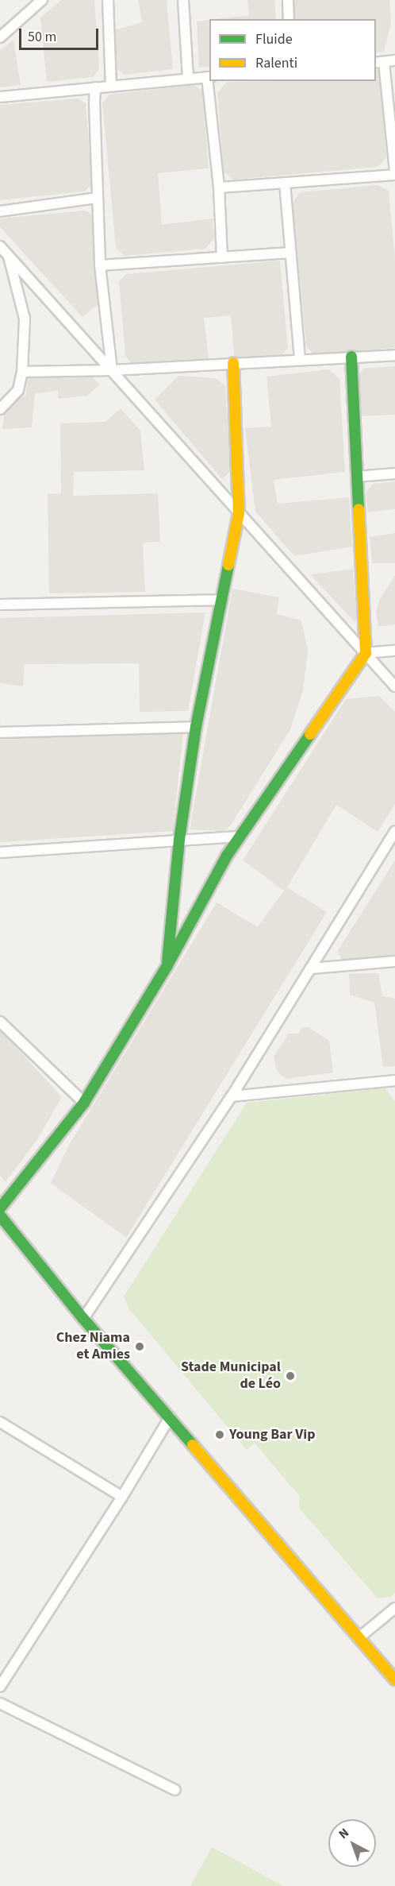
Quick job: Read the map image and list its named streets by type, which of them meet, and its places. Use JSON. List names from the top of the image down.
{
  "places": ["Chez Niama et Amies", "Stade Municipal de Léo", "Young Bar Vip"],
  "legend": ["Fluide", "Ralenti"],
  "scale_bar": "50 m",
  "north": "top left"
}
